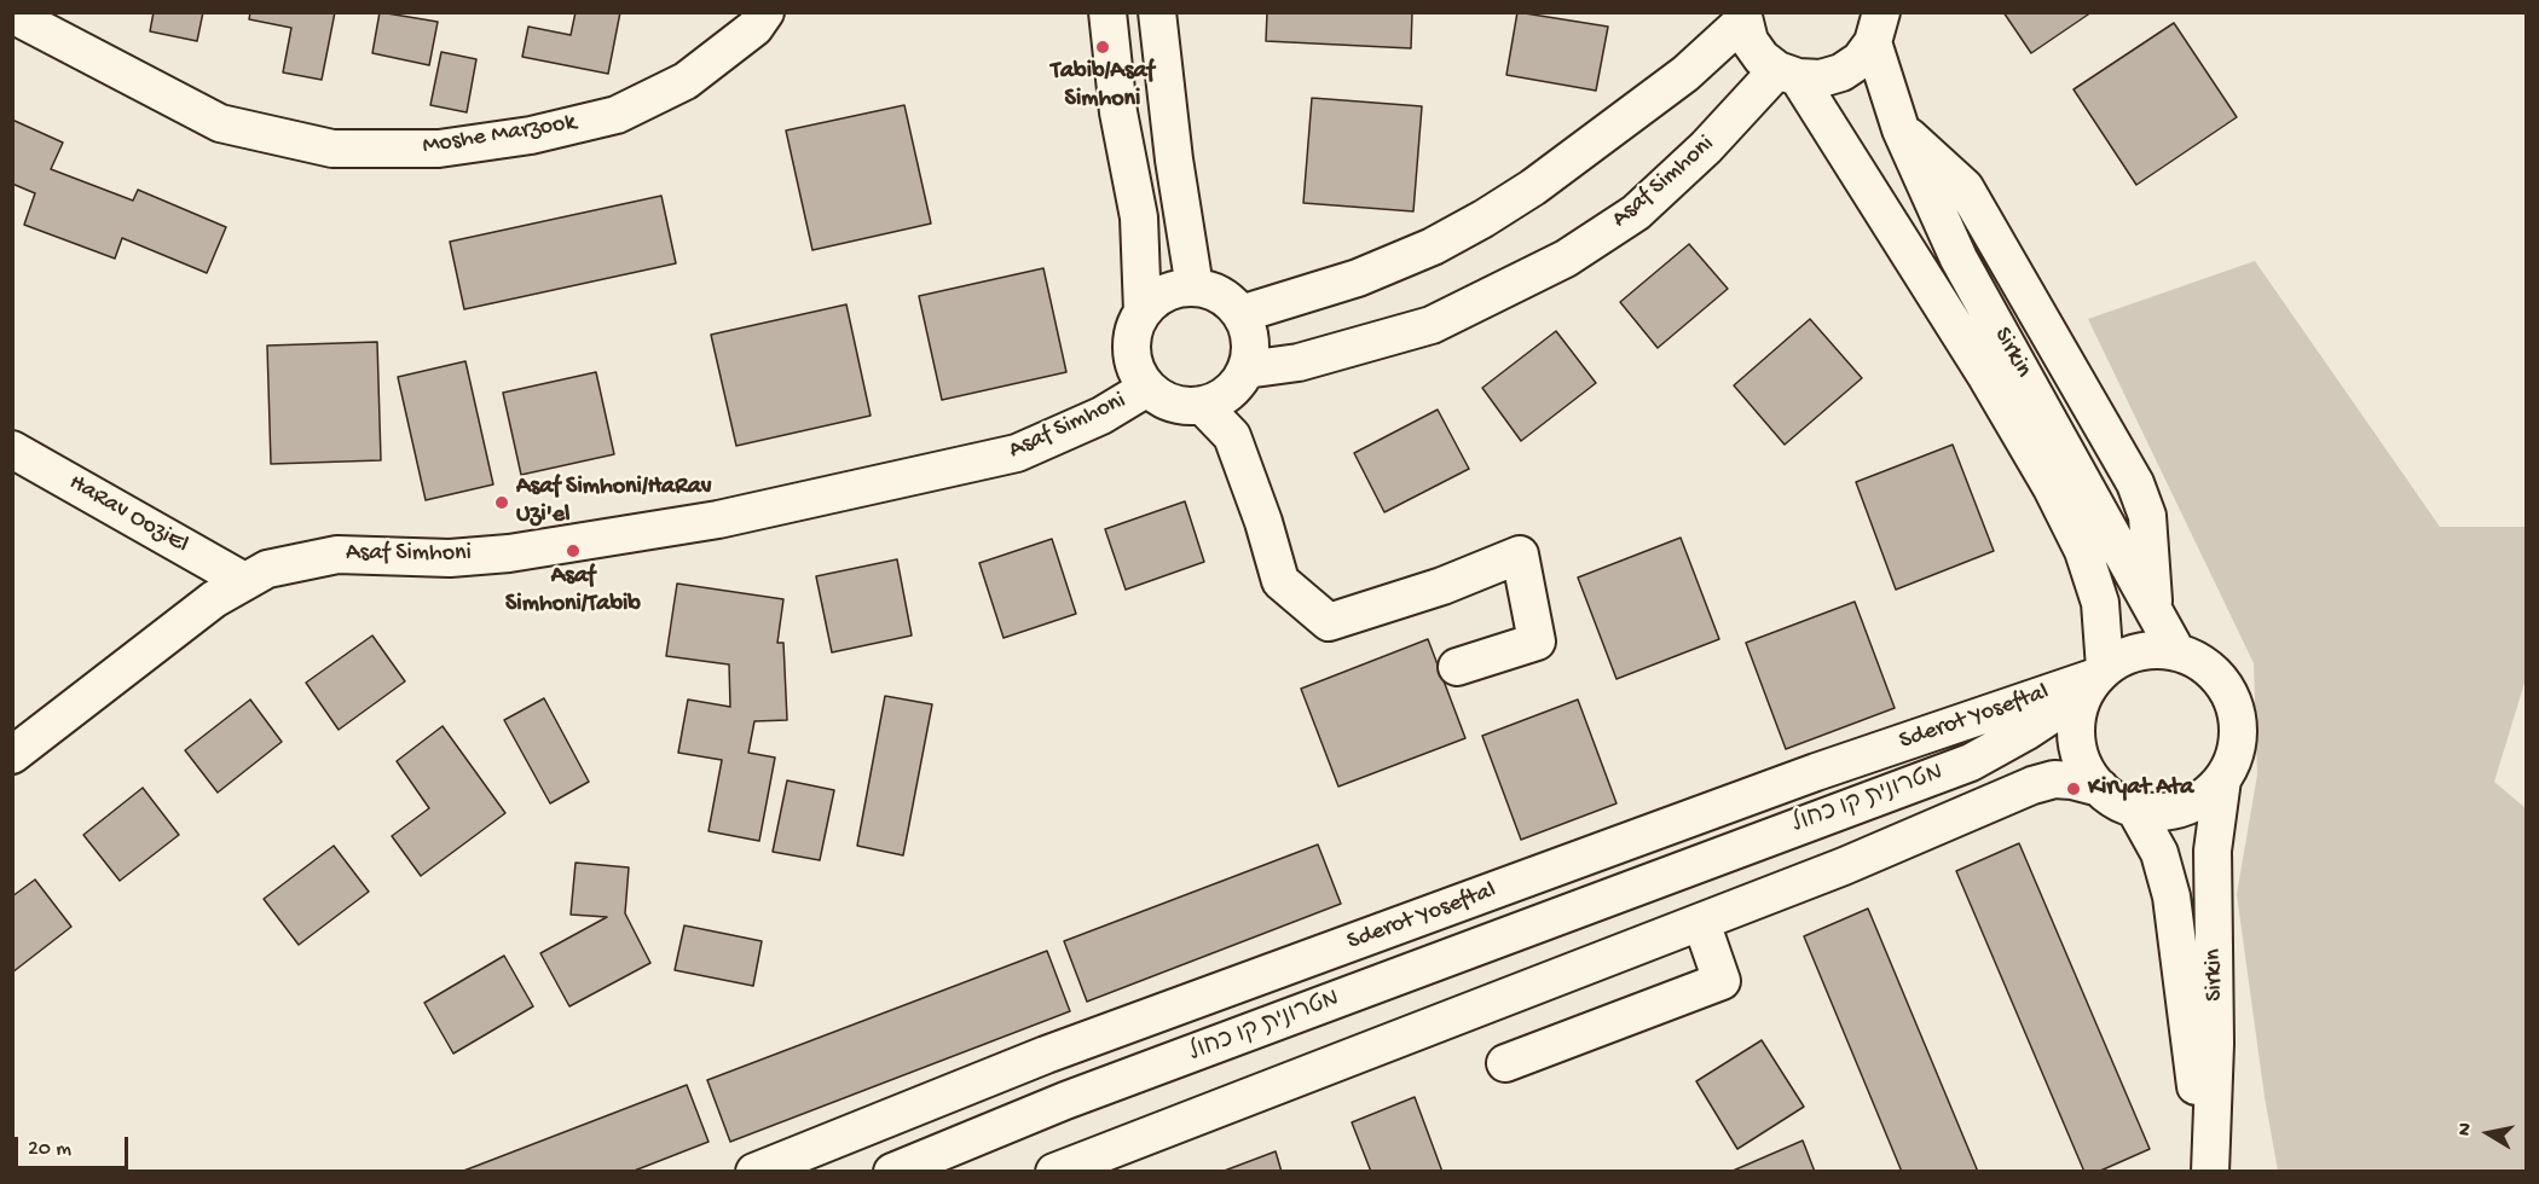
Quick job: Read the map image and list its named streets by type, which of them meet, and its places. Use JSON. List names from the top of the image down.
{
  "streets": {
    "street": [
      "Moshe Marzook",
      "Asaf Simhoni",
      "Sirkin",
      "HaRav OoziEl",
      "Sderot Yoseftal",
      "מטרונית קו כחול"
    ]
  },
  "crossings": [
    ["Asaf Simhoni", "Sirkin"],
    ["Asaf Simhoni", "HaRav OoziEl"],
    ["Sirkin", "Sderot Yoseftal"],
    ["Sirkin", "מטרונית קו כחול"],
    ["Sderot Yoseftal", "מטרונית קו כחול"]
  ],
  "places": [
    "Tabib/Asaf Simhoni",
    "Asaf Simhoni/HaRav Uzi'el",
    "Asaf Simhoni/Tabib",
    "Kiryat Ata"
  ],
  "scale_bar": "20 m",
  "north": "left"
}
